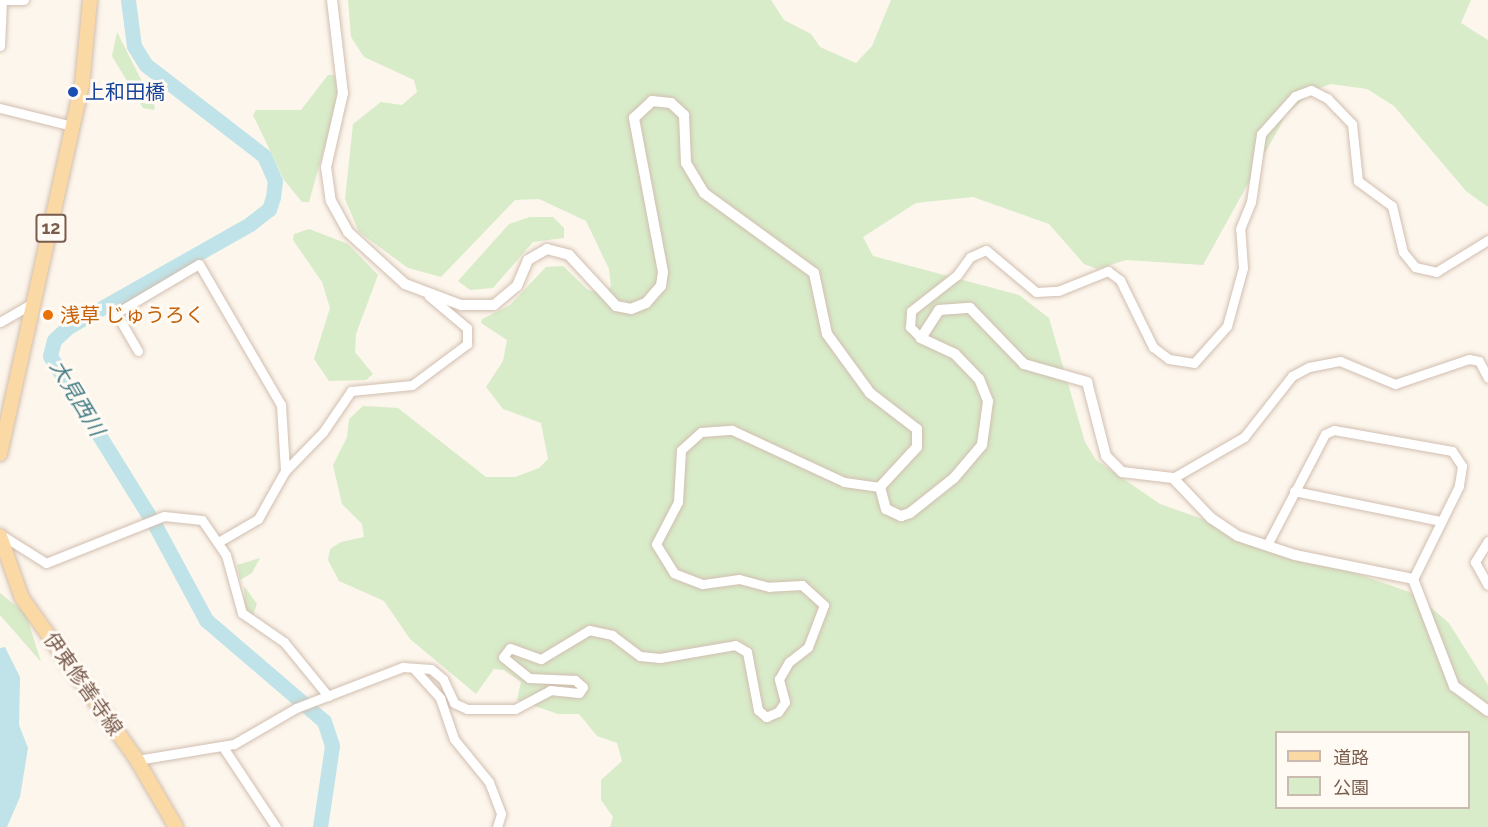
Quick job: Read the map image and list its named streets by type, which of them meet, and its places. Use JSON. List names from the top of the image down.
{
  "streets": {
    "main road": ["12", "伊東修善寺線"]
  },
  "water": ["大見西川"],
  "places": ["上和田橋", "浅草 じゅうろく"],
  "legend": ["道路", "公園"]
}
